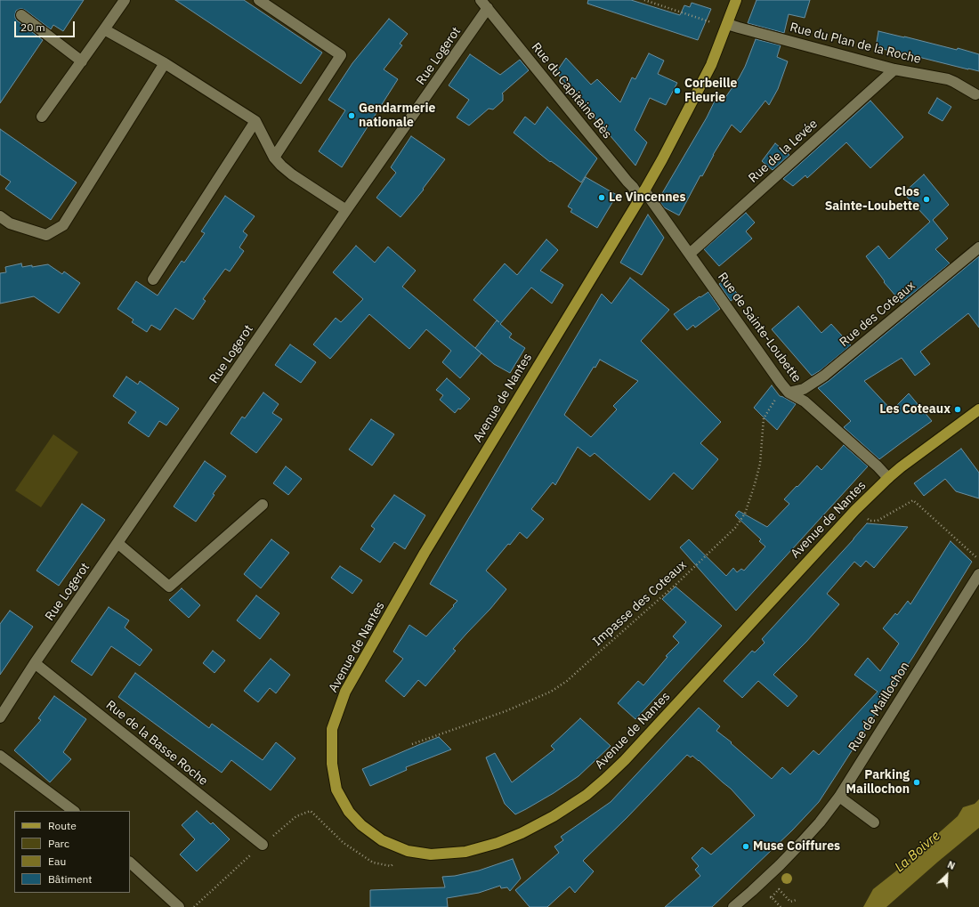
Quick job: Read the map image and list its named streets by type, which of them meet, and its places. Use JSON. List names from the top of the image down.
{
  "streets": {
    "main road": ["Avenue de Nantes"],
    "street": [
      "Rue du Plan de la Roche",
      "Rue Logerot",
      "Rue du Capitaine Bès",
      "Rue de la Levée",
      "Rue des Coteaux",
      "Rue de Sainte-Loubette",
      "Rue de Maillochon",
      "Rue de la Basse Roche"
    ],
    "path": ["Impasse des Coteaux"]
  },
  "crossings": [
    ["Rue du Plan de la Roche", "Rue de la Levée"],
    ["Rue du Plan de la Roche", "Avenue de Nantes"],
    ["Rue Logerot", "Rue du Capitaine Bès"],
    ["Rue Logerot", "Rue de la Basse Roche"],
    ["Rue du Capitaine Bès", "Rue de Sainte-Loubette"],
    ["Rue du Capitaine Bès", "Avenue de Nantes"],
    ["Rue de la Levée", "Rue de Sainte-Loubette"],
    ["Rue des Coteaux", "Rue de Sainte-Loubette"],
    ["Rue des Coteaux", "Impasse des Coteaux"],
    ["Rue de Sainte-Loubette", "Avenue de Nantes"],
    ["Rue de Sainte-Loubette", "Impasse des Coteaux"]
  ],
  "water": ["La Boivre"],
  "places": [
    "Corbeille Fleurie",
    "Gendarmerie nationale",
    "Le Vincennes",
    "Clos Sainte-Loubette",
    "Les Coteaux",
    "Parking Maillochon",
    "Muse Coiffures"
  ],
  "legend": [
    "Route",
    "Parc",
    "Eau",
    "Bâtiment"
  ],
  "scale_bar": "20 m",
  "north": "top right"
}
